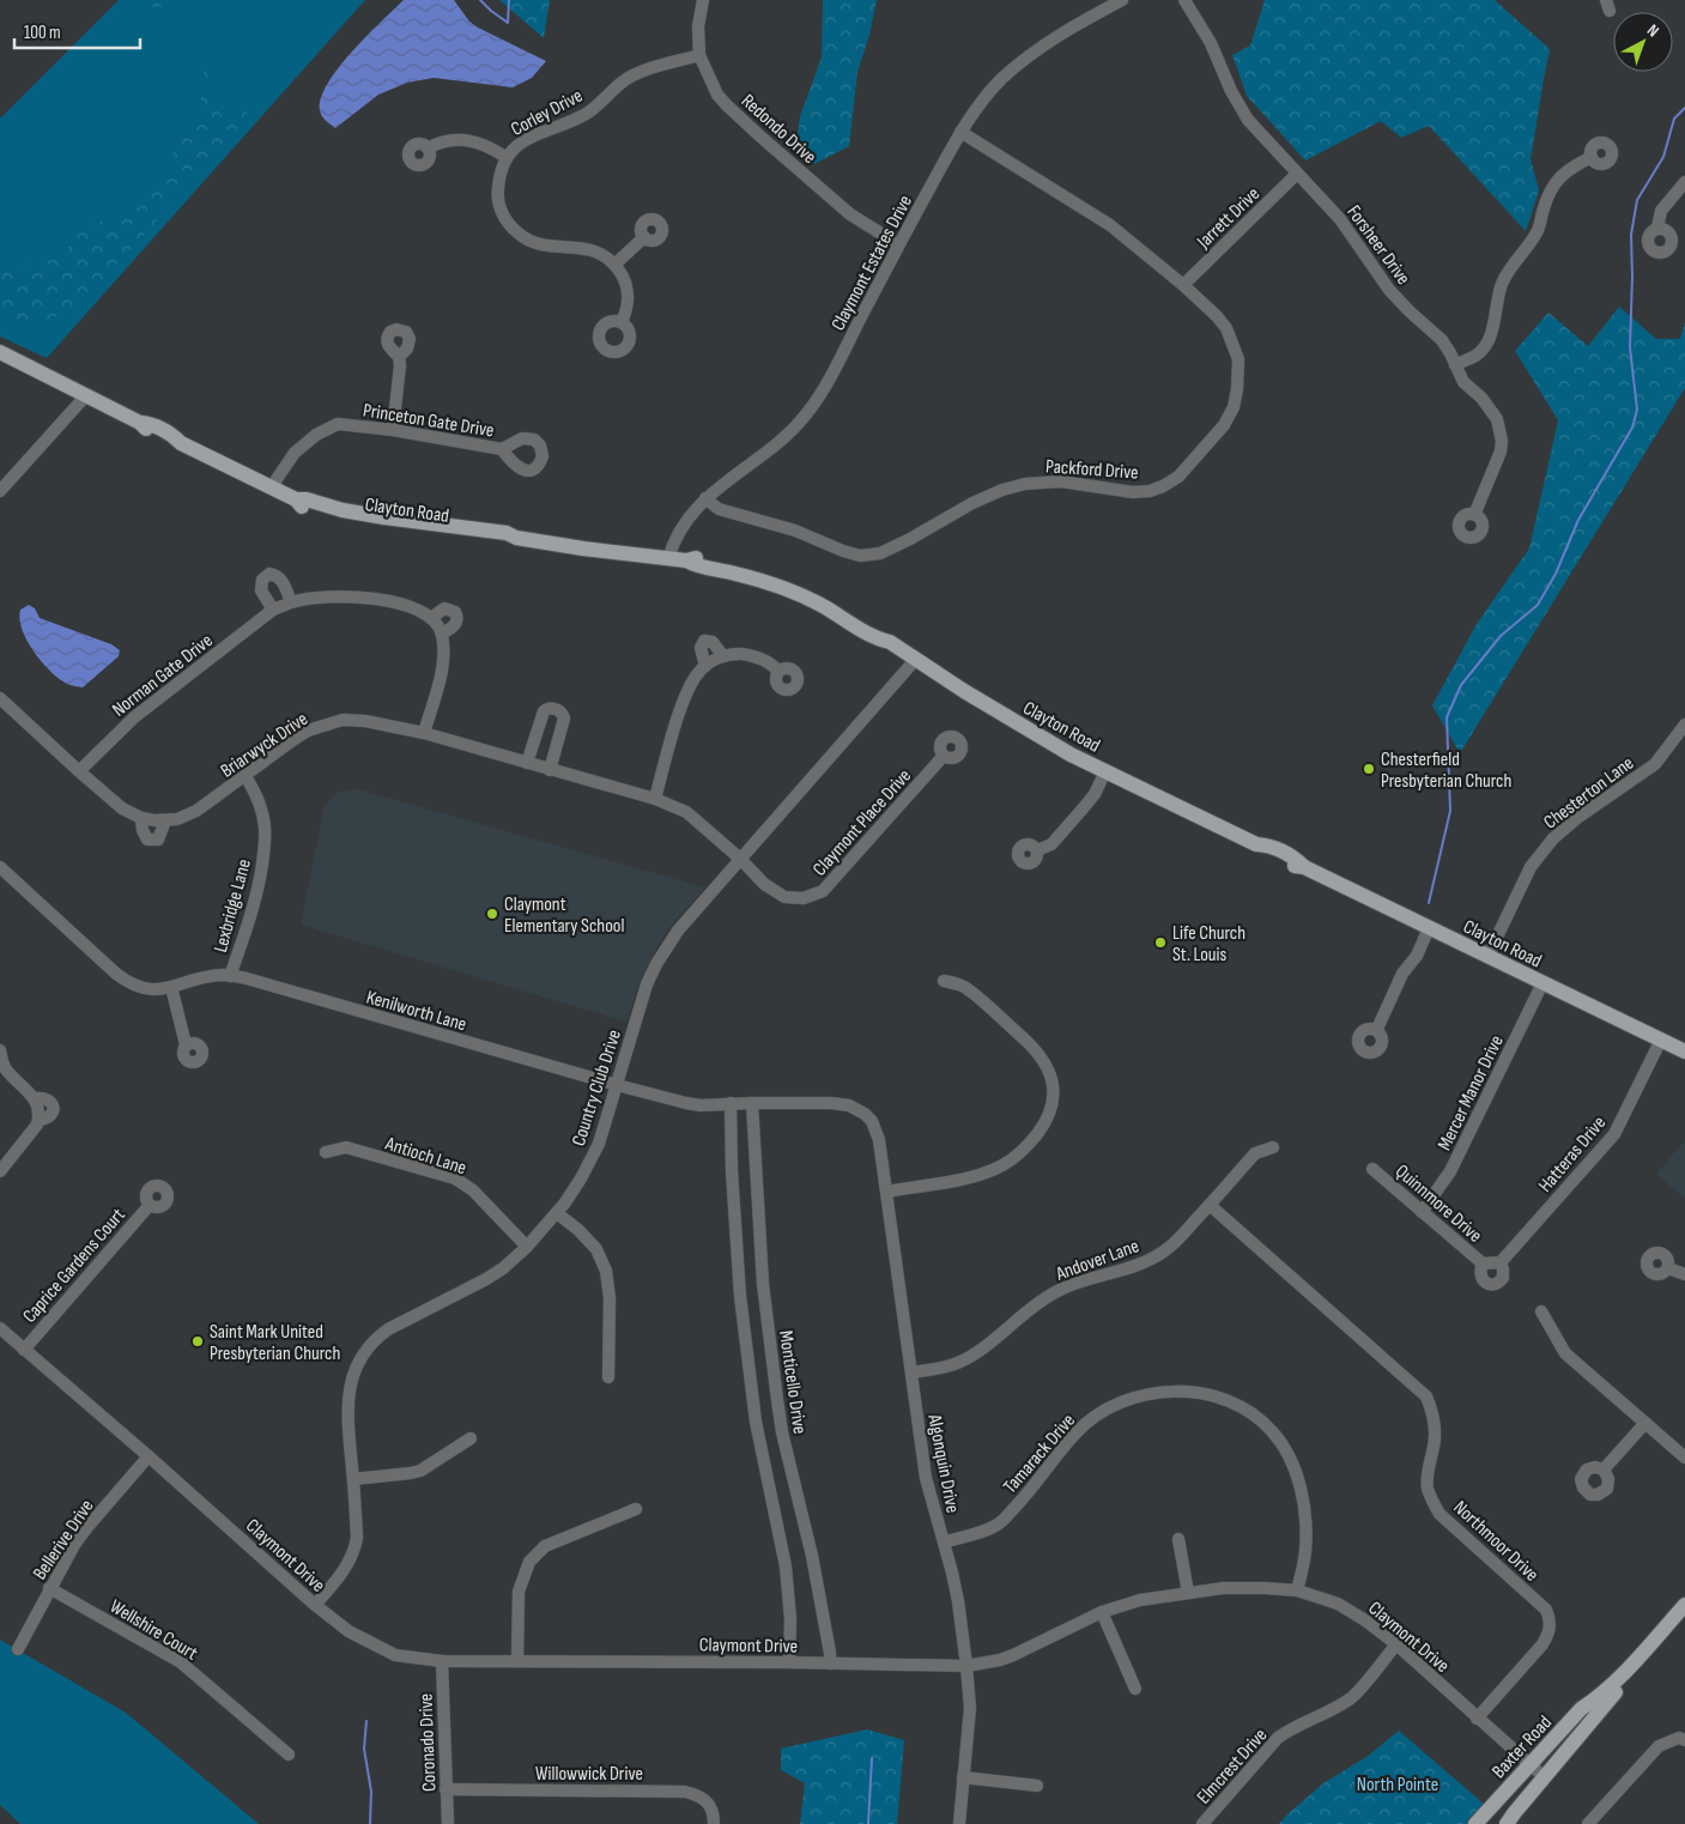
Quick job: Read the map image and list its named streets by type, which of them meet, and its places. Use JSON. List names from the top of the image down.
{
  "streets": {
    "main road": ["Clayton Road", "Baxter Road"],
    "street": [
      "Corley Drive",
      "Redondo Drive",
      "Jarrett Drive",
      "Forsheer Drive",
      "Claymont Estates Drive",
      "Princeton Gate Drive",
      "Packford Drive",
      "Norman Gate Drive",
      "Briarwyck Drive",
      "Chesterton Lane",
      "Claymont Place Drive",
      "Lexbridge Lane",
      "Kenilworth Lane",
      "Country Club Drive",
      "Mercer Manor Drive",
      "Hatteras Drive",
      "Antioch Lane",
      "Quinnmore Drive",
      "Andover Lane",
      "Caprice Gardens Court",
      "Monticello Drive",
      "Tamarack Drive",
      "Algonquin Drive",
      "Bellerive Drive",
      "Northmoor Drive",
      "Claymont Drive",
      "Wellshire Court",
      "Coronado Drive",
      "Elmcrest Drive",
      "Willowwick Drive"
    ]
  },
  "crossings": [
    ["Corley Drive", "Redondo Drive"],
    ["Redondo Drive", "Claymont Estates Drive"],
    ["Jarrett Drive", "Forsheer Drive"],
    ["Jarrett Drive", "Packford Drive"],
    ["Claymont Estates Drive", "Packford Drive"],
    ["Claymont Estates Drive", "Clayton Road"],
    ["Princeton Gate Drive", "Clayton Road"],
    ["Clayton Road", "Chesterton Lane"],
    ["Clayton Road", "Country Club Drive"],
    ["Clayton Road", "Mercer Manor Drive"],
    ["Clayton Road", "Hatteras Drive"],
    ["Norman Gate Drive", "Briarwyck Drive"],
    ["Briarwyck Drive", "Claymont Place Drive"],
    ["Briarwyck Drive", "Lexbridge Lane"],
    ["Briarwyck Drive", "Country Club Drive"],
    ["Claymont Place Drive", "Country Club Drive"],
    ["Lexbridge Lane", "Kenilworth Lane"],
    ["Kenilworth Lane", "Country Club Drive"],
    ["Kenilworth Lane", "Monticello Drive"],
    ["Kenilworth Lane", "Algonquin Drive"],
    ["Country Club Drive", "Antioch Lane"],
    ["Country Club Drive", "Claymont Drive"],
    ["Mercer Manor Drive", "Quinnmore Drive"],
    ["Hatteras Drive", "Quinnmore Drive"],
    ["Andover Lane", "Algonquin Drive"],
    ["Andover Lane", "Northmoor Drive"],
    ["Caprice Gardens Court", "Claymont Drive"],
    ["Monticello Drive", "Claymont Drive"],
    ["Tamarack Drive", "Algonquin Drive"],
    ["Tamarack Drive", "Claymont Drive"],
    ["Algonquin Drive", "Claymont Drive"],
    ["Bellerive Drive", "Claymont Drive"],
    ["Bellerive Drive", "Wellshire Court"],
    ["Northmoor Drive", "Claymont Drive"],
    ["Claymont Drive", "Coronado Drive"],
    ["Claymont Drive", "Baxter Road"],
    ["Claymont Drive", "Elmcrest Drive"],
    ["Coronado Drive", "Willowwick Drive"]
  ],
  "parks": ["North Pointe"],
  "places": [
    "Chesterfield Presbyterian Church",
    "Claymont Elementary School",
    "Life Church St. Louis",
    "Saint Mark United Presbyterian Church"
  ],
  "scale_bar": "100 m",
  "north": "top right"
}
